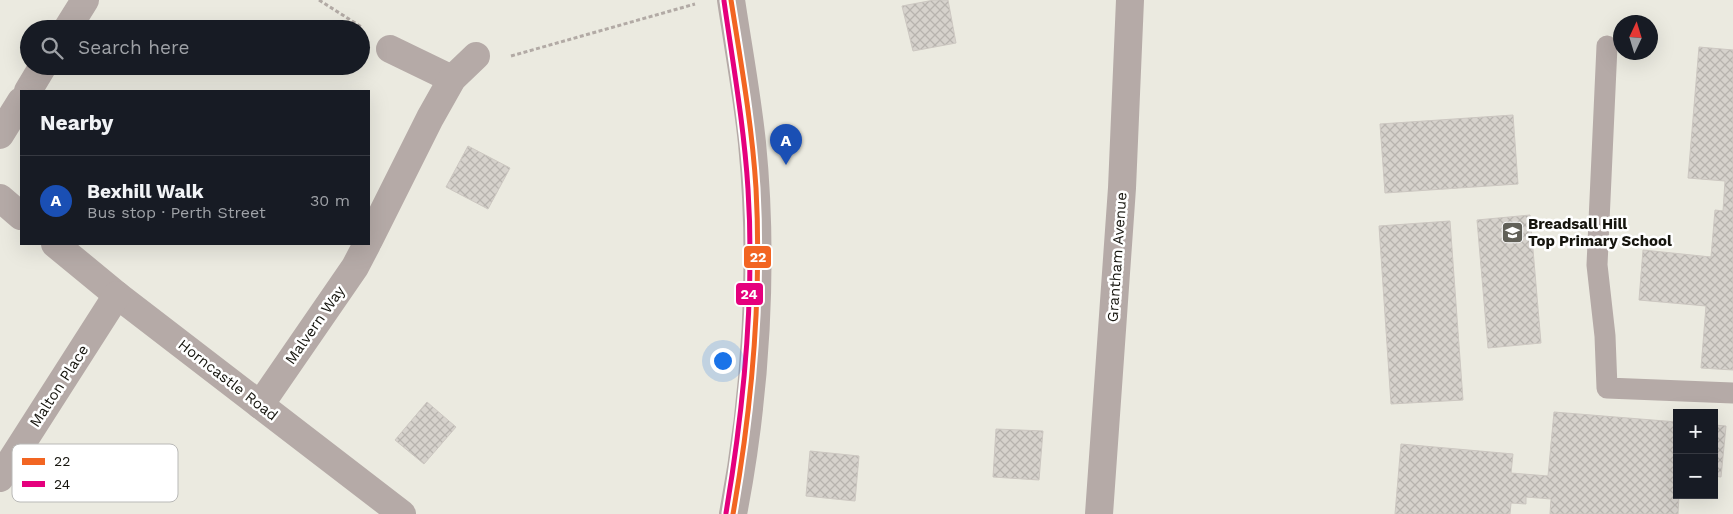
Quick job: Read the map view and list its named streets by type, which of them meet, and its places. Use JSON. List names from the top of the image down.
{
  "streets": {
    "street": [
      "Grantham Avenue",
      "Malvern Way",
      "Horncastle Road",
      "Malton Place"
    ]
  },
  "crossings": [
    ["Malvern Way", "Horncastle Road"],
    ["Horncastle Road", "Malton Place"]
  ],
  "places": {
    "school or university": ["Breadsall Hill Top Primary School"]
  },
  "lines": ["transit line 22", "transit line 24"],
  "legend": ["22", "24"],
  "north": "top",
  "page": {
    "search": "Search here",
    "heading": "Nearby",
    "pins": "A",
    "list": [
      {
        "mark": "A",
        "name": "Bexhill Walk",
        "note": "Bus stop · Perth Street",
        "value": "30 m"
      }
    ],
    "map_buttons": ["+", "−"]
  }
}
